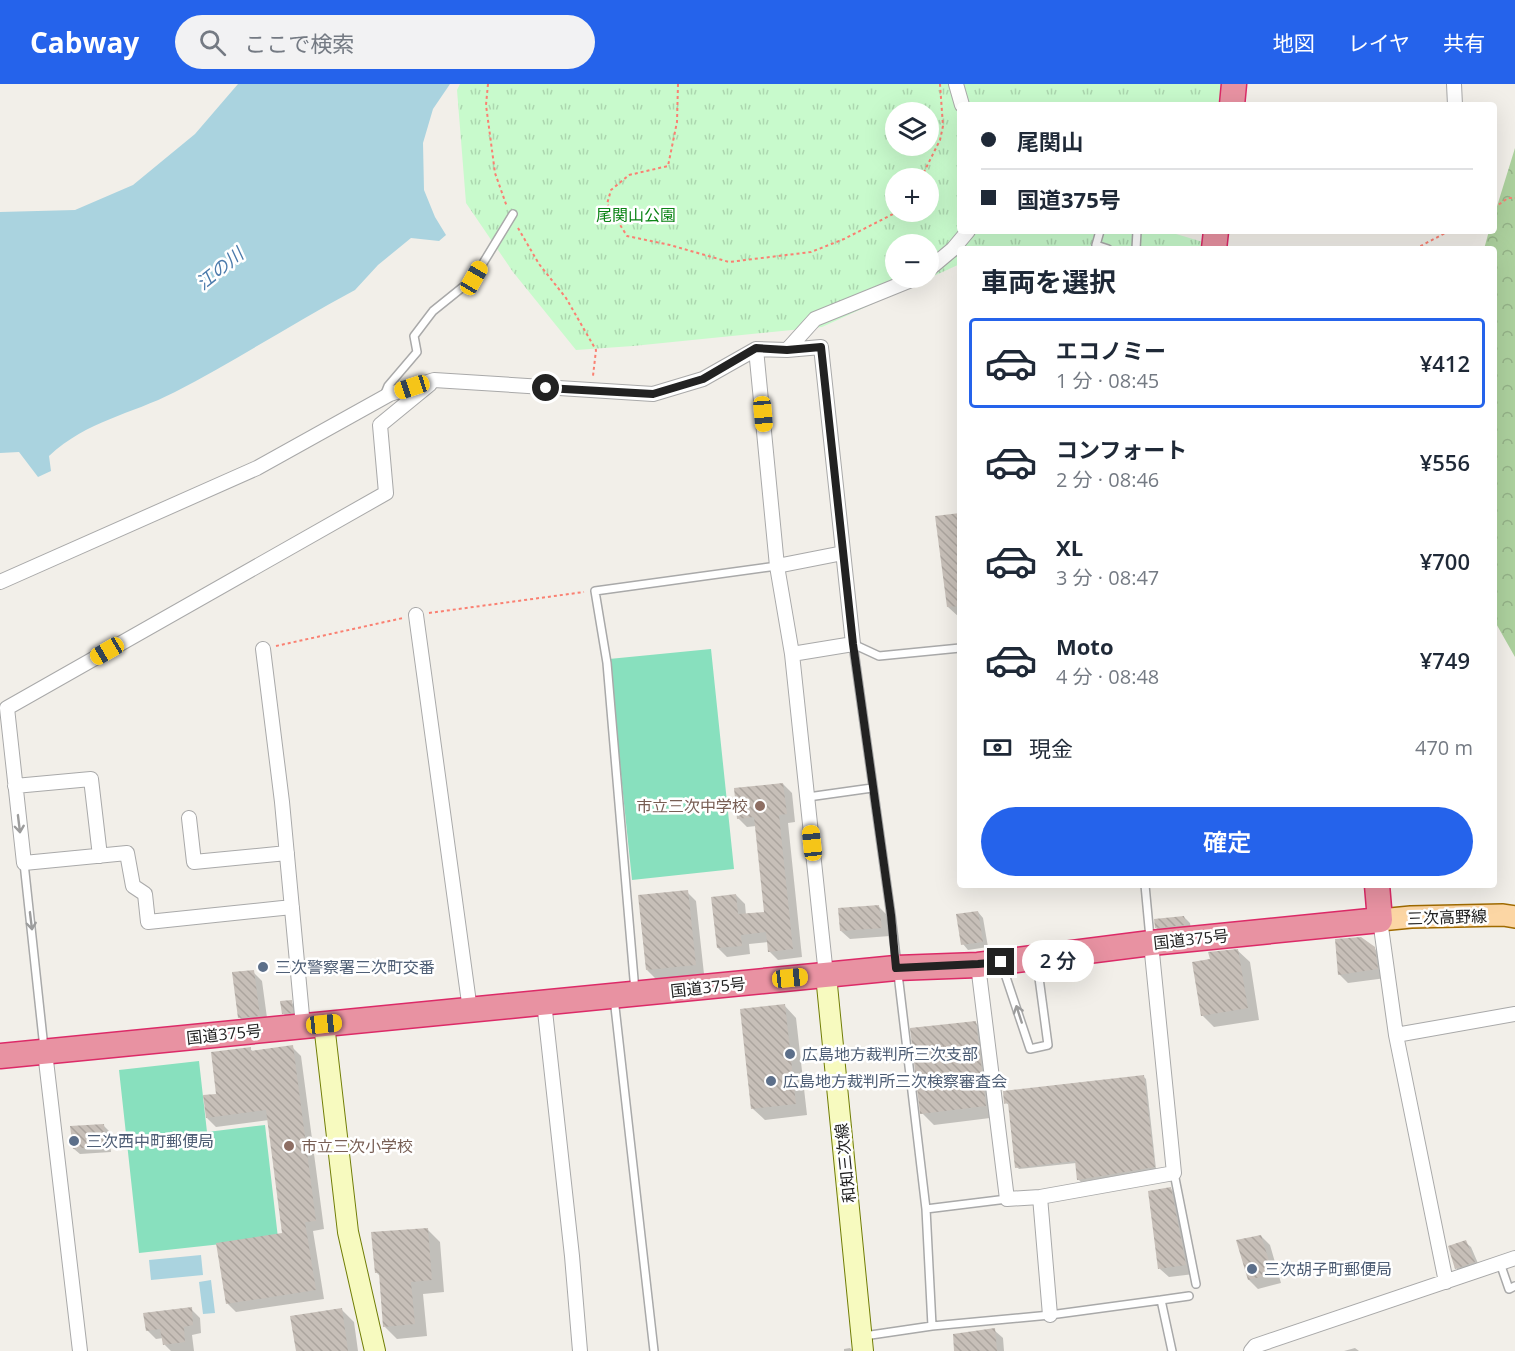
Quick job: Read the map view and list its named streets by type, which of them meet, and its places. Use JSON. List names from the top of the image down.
{
  "streets": {
    "highway": ["国道375号"],
    "main road": ["三次高野線", "和知三次線"]
  },
  "crossings": [
    ["三次高野線", "国道375号"],
    ["国道375号", "和知三次線"]
  ],
  "water": ["江の川"],
  "parks": ["尾関山公園"],
  "places": [
    "市立三次中学校",
    "三次警察署三次町交番",
    "広島地方裁判所三次支部",
    "広島地方裁判所三次検察審査会",
    "三次西中町郵便局",
    "市立三次小学校",
    "三次胡子町郵便局"
  ],
  "page": {
    "header": "Cabway",
    "search": "ここで検索",
    "nav": ["地図", "レイヤ", "共有"],
    "map_buttons": ["+", "−"],
    "banner": ["尾関山", "国道375号"],
    "heading": "車両を選択",
    "list": [
      {
        "name": "エコノミー",
        "note": "1 分 · 08:45",
        "value": "¥412"
      },
      {
        "name": "コンフォート",
        "note": "2 分 · 08:46",
        "value": "¥556"
      },
      {
        "name": "XL",
        "note": "3 分 · 08:47",
        "value": "¥700"
      },
      {
        "name": "Moto",
        "note": "4 分 · 08:48",
        "value": "¥749"
      }
    ],
    "pay": ["現金", "470 m"],
    "buttons": "確定",
    "bubble": "2 分"
  }
}
